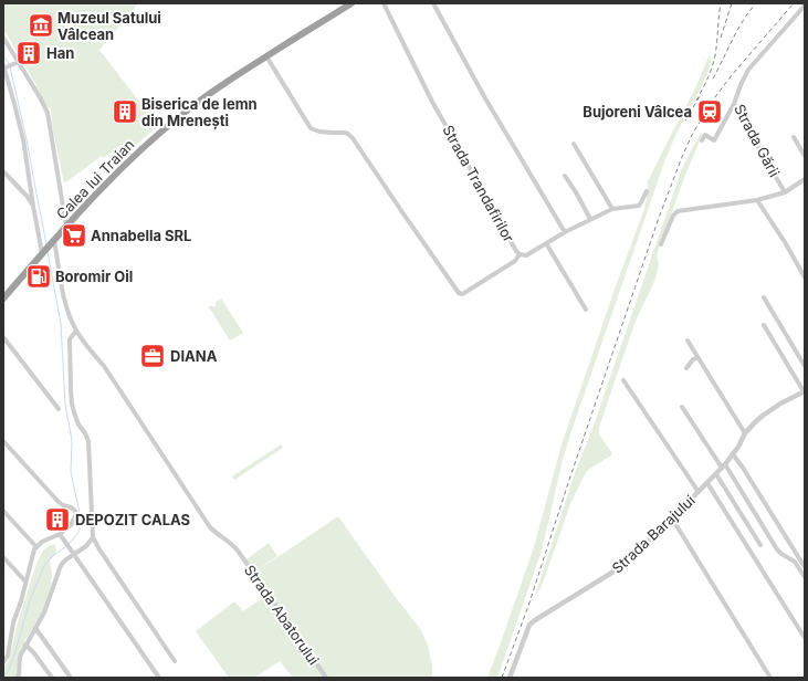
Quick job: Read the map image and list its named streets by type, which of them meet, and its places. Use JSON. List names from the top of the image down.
{
  "streets": {
    "highway": ["Calea lui Traian"],
    "street": [
      "Strada Gării",
      "Strada Trandafirilor",
      "Strada Barajului",
      "Strada Abatorului"
    ]
  },
  "crossings": [
    ["Calea lui Traian", "Strada Abatorului"]
  ],
  "places": {
    "museum": ["Muzeul Satului Vâlcean"],
    "building": ["Han", "Biserica de lemn din Mrenești", "DEPOZIT CALAS"],
    "station": ["Bujoreni Vâlcea"],
    "supermarket": ["Annabella SRL"],
    "fuel station": ["Boromir Oil"],
    "office": ["DIANA"]
  }
}
